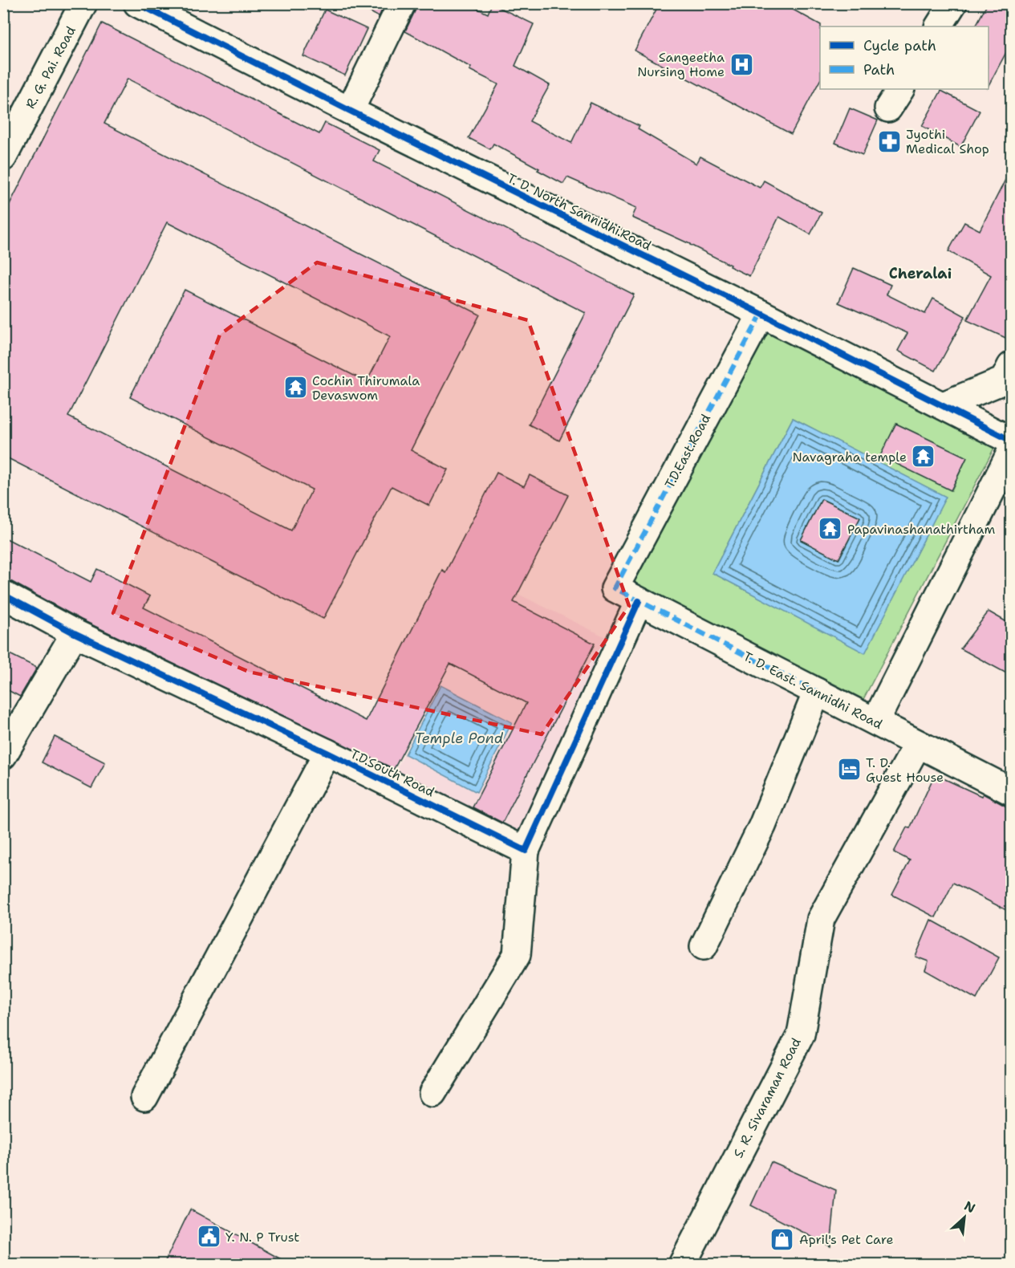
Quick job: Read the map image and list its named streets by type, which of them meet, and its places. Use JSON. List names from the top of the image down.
{
  "streets": {
    "street": [
      "R. G. Pai. Road",
      "T. D. North Sannidhi.Road",
      "T.D.East.Road",
      "T. D. East. Sannidhi Road",
      "T.D.South Road",
      "S. R. Sivaraman Road"
    ]
  },
  "crossings": [
    ["T. D. North Sannidhi.Road", "T.D.East.Road"],
    ["T.D.East.Road", "T. D. East. Sannidhi Road"],
    ["T. D. East. Sannidhi Road", "S. R. Sivaraman Road"]
  ],
  "districts": ["Cheralai"],
  "water": ["Temple Pond"],
  "places": {
    "hospital": ["Sangeetha Nursing Home"],
    "pharmacy": ["Jyothi Medical Shop"],
    "temple": ["Cochin Thirumala Devaswom", "Navagraha temple", "Papavinashanathirtham"],
    "hotel": ["T. D. Guest House"],
    "public building": ["Y. N. P Trust"],
    "shop": ["April's Pet Care"]
  },
  "legend": ["Cycle path", "Path"],
  "north": "top right"
}
